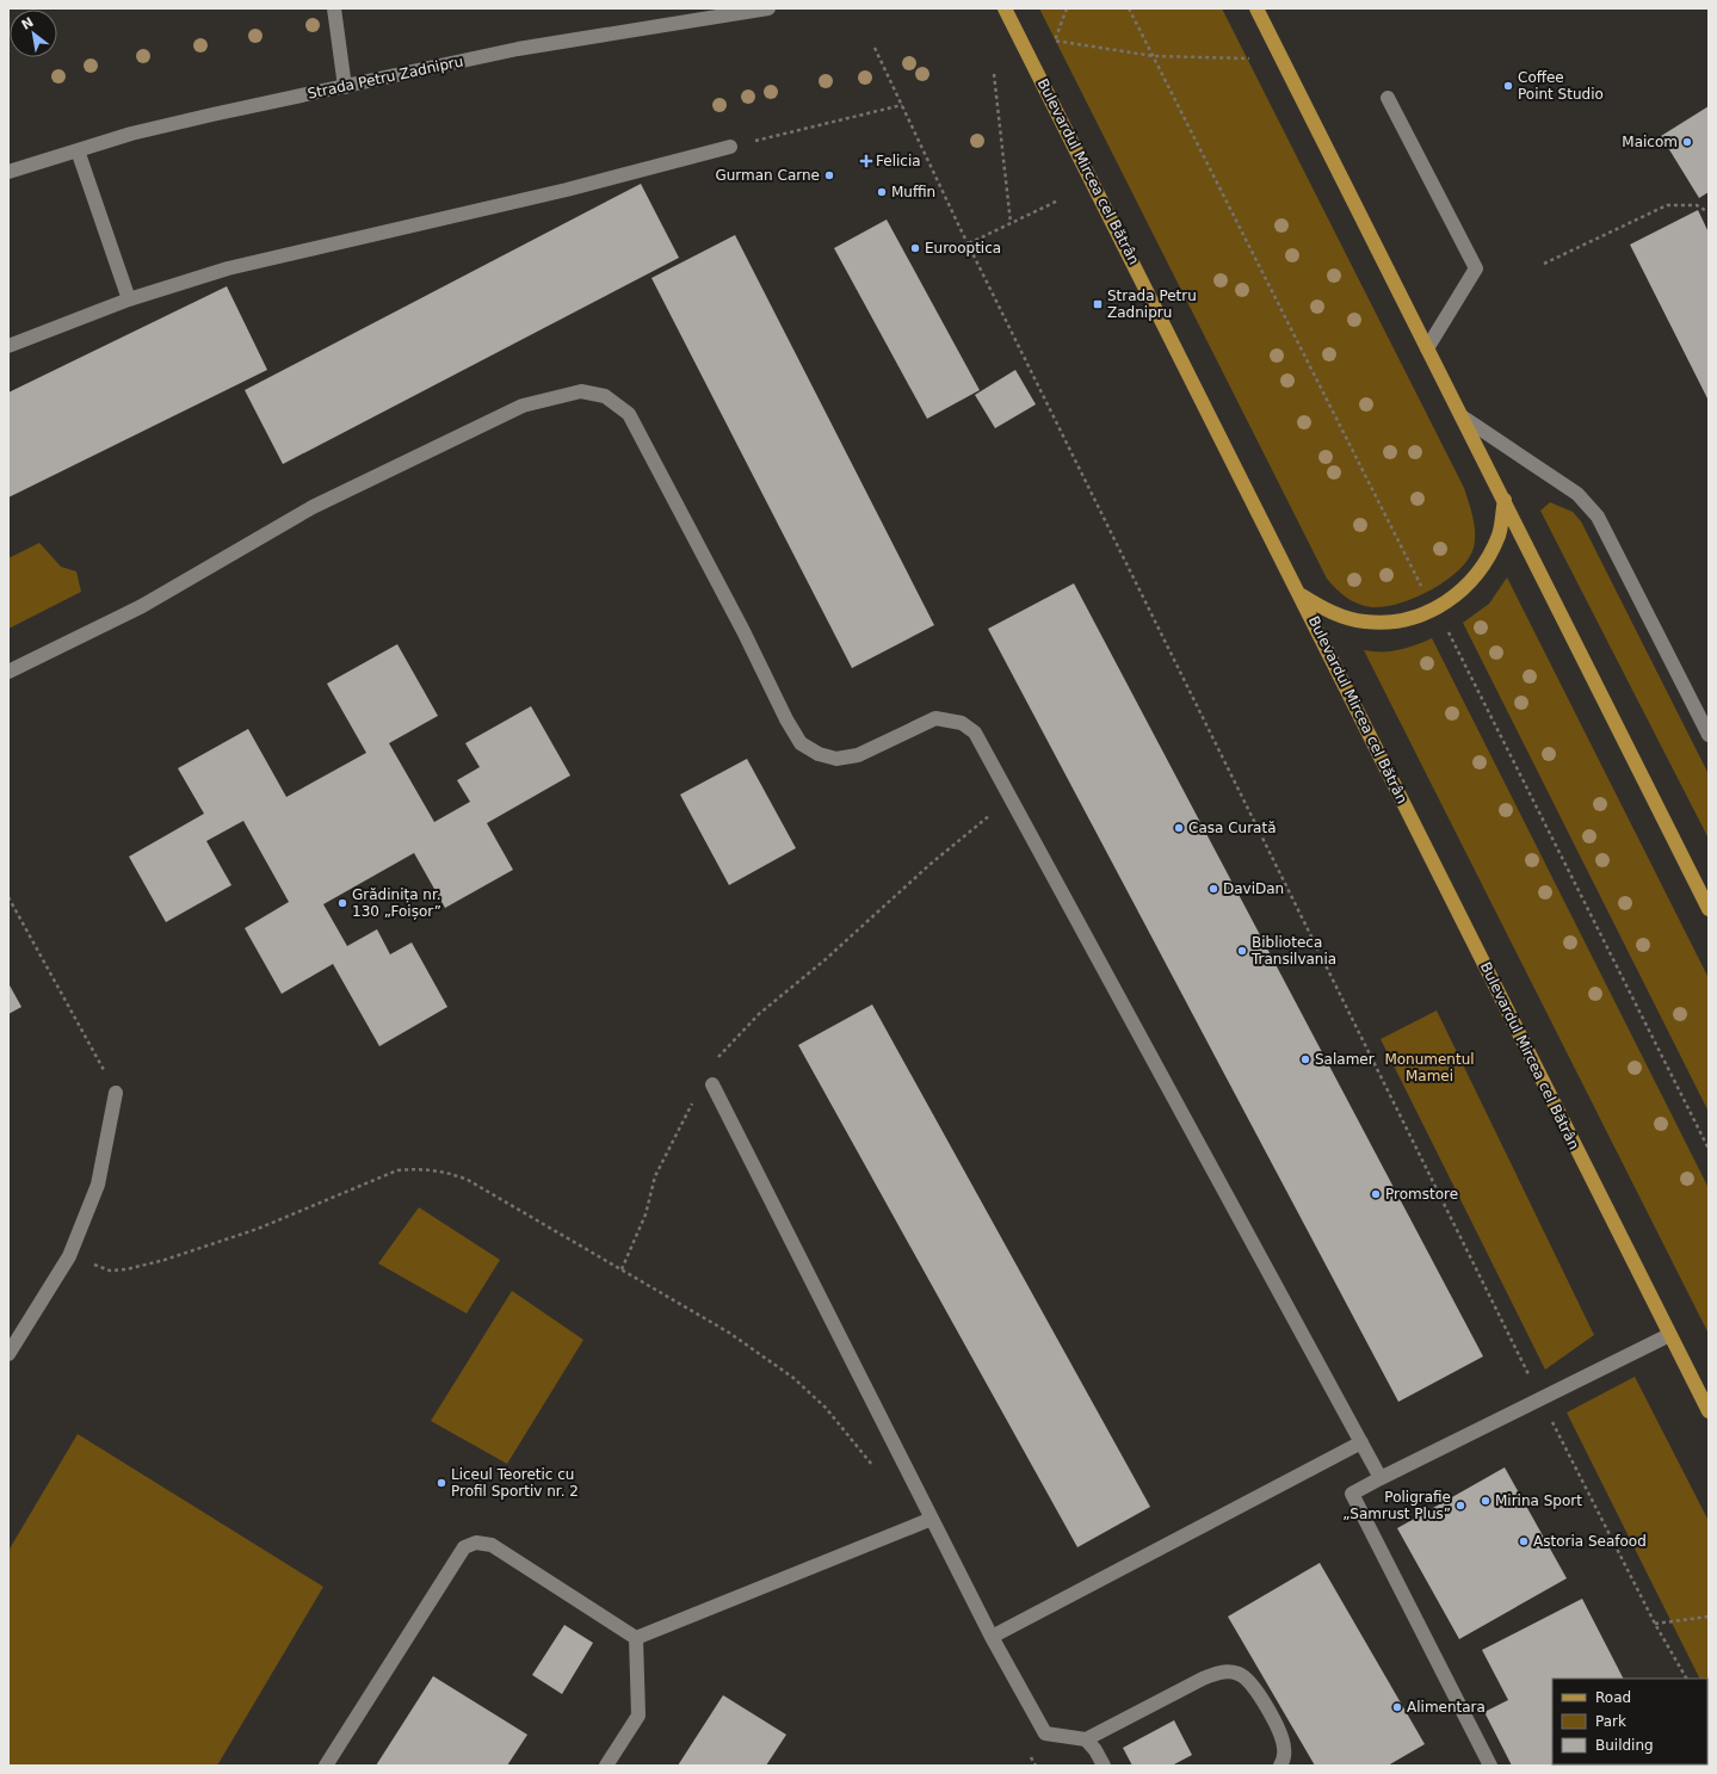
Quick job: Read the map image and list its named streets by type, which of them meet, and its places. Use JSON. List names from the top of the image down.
{
  "streets": {
    "main road": ["Bulevardul Mircea cel Bătrân"],
    "street": ["Strada Petru Zadnipru"]
  },
  "parks": ["Monumentul Mamei"],
  "places": {
    "other": [
      "Coffee Point Studio",
      "Maicom",
      "Gurman Carne",
      "Muffin",
      "Eurooptica",
      "Casa Curată",
      "DaviDan",
      "Grădinița nr. 130 „Foișor”",
      "Biblioteca Transilvania",
      "Salamer",
      "Promstore",
      "Liceul Teoretic cu Profil Sportiv nr. 2",
      "Mirina Sport",
      "Poligrafie „Samrust Plus”",
      "Astoria Seafood",
      "Alimentara"
    ],
    "health": ["Felicia"],
    "transit": ["Strada Petru Zadnipru"]
  },
  "legend": ["Road", "Park", "Building"],
  "north": "top left"
}
